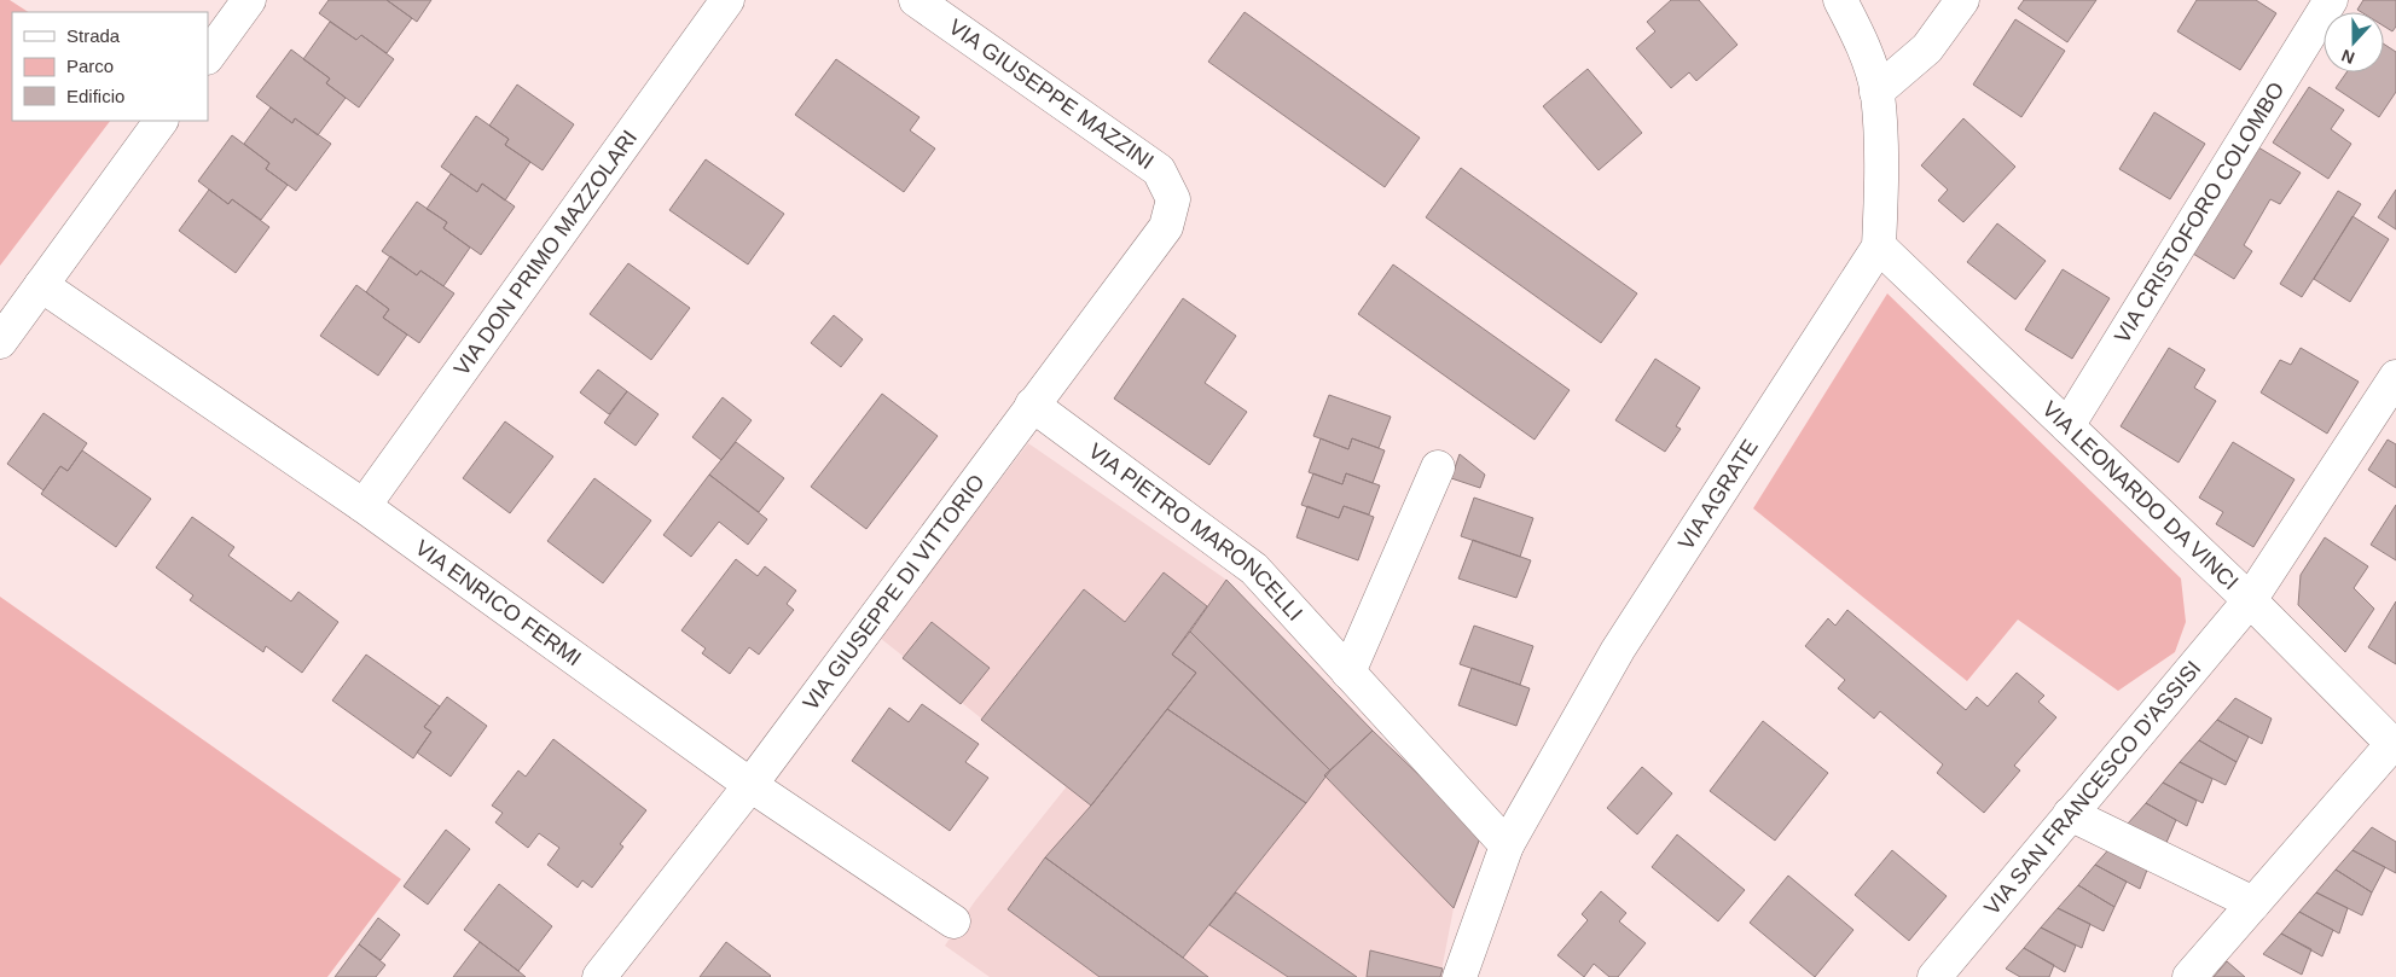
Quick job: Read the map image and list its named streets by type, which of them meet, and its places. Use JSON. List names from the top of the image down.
{
  "streets": {
    "street": [
      "VIA GIUSEPPE MAZZINI",
      "VIA CRISTOFORO COLOMBO",
      "VIA DON PRIMO MAZZOLARI",
      "VIA AGRATE",
      "VIA LEONARDO DA VINCI",
      "VIA PIETRO MARONCELLI",
      "VIA GIUSEPPE DI VITTORIO",
      "VIA ENRICO FERMI",
      "VIA SAN FRANCESCO D'ASSISI"
    ]
  },
  "crossings": [
    ["VIA GIUSEPPE MAZZINI", "VIA GIUSEPPE DI VITTORIO"],
    ["VIA CRISTOFORO COLOMBO", "VIA LEONARDO DA VINCI"],
    ["VIA DON PRIMO MAZZOLARI", "VIA ENRICO FERMI"],
    ["VIA AGRATE", "VIA LEONARDO DA VINCI"],
    ["VIA AGRATE", "VIA PIETRO MARONCELLI"],
    ["VIA LEONARDO DA VINCI", "VIA SAN FRANCESCO D'ASSISI"],
    ["VIA PIETRO MARONCELLI", "VIA GIUSEPPE DI VITTORIO"],
    ["VIA GIUSEPPE DI VITTORIO", "VIA ENRICO FERMI"]
  ],
  "legend": ["Strada", "Parco", "Edificio"],
  "north": "bottom"
}
